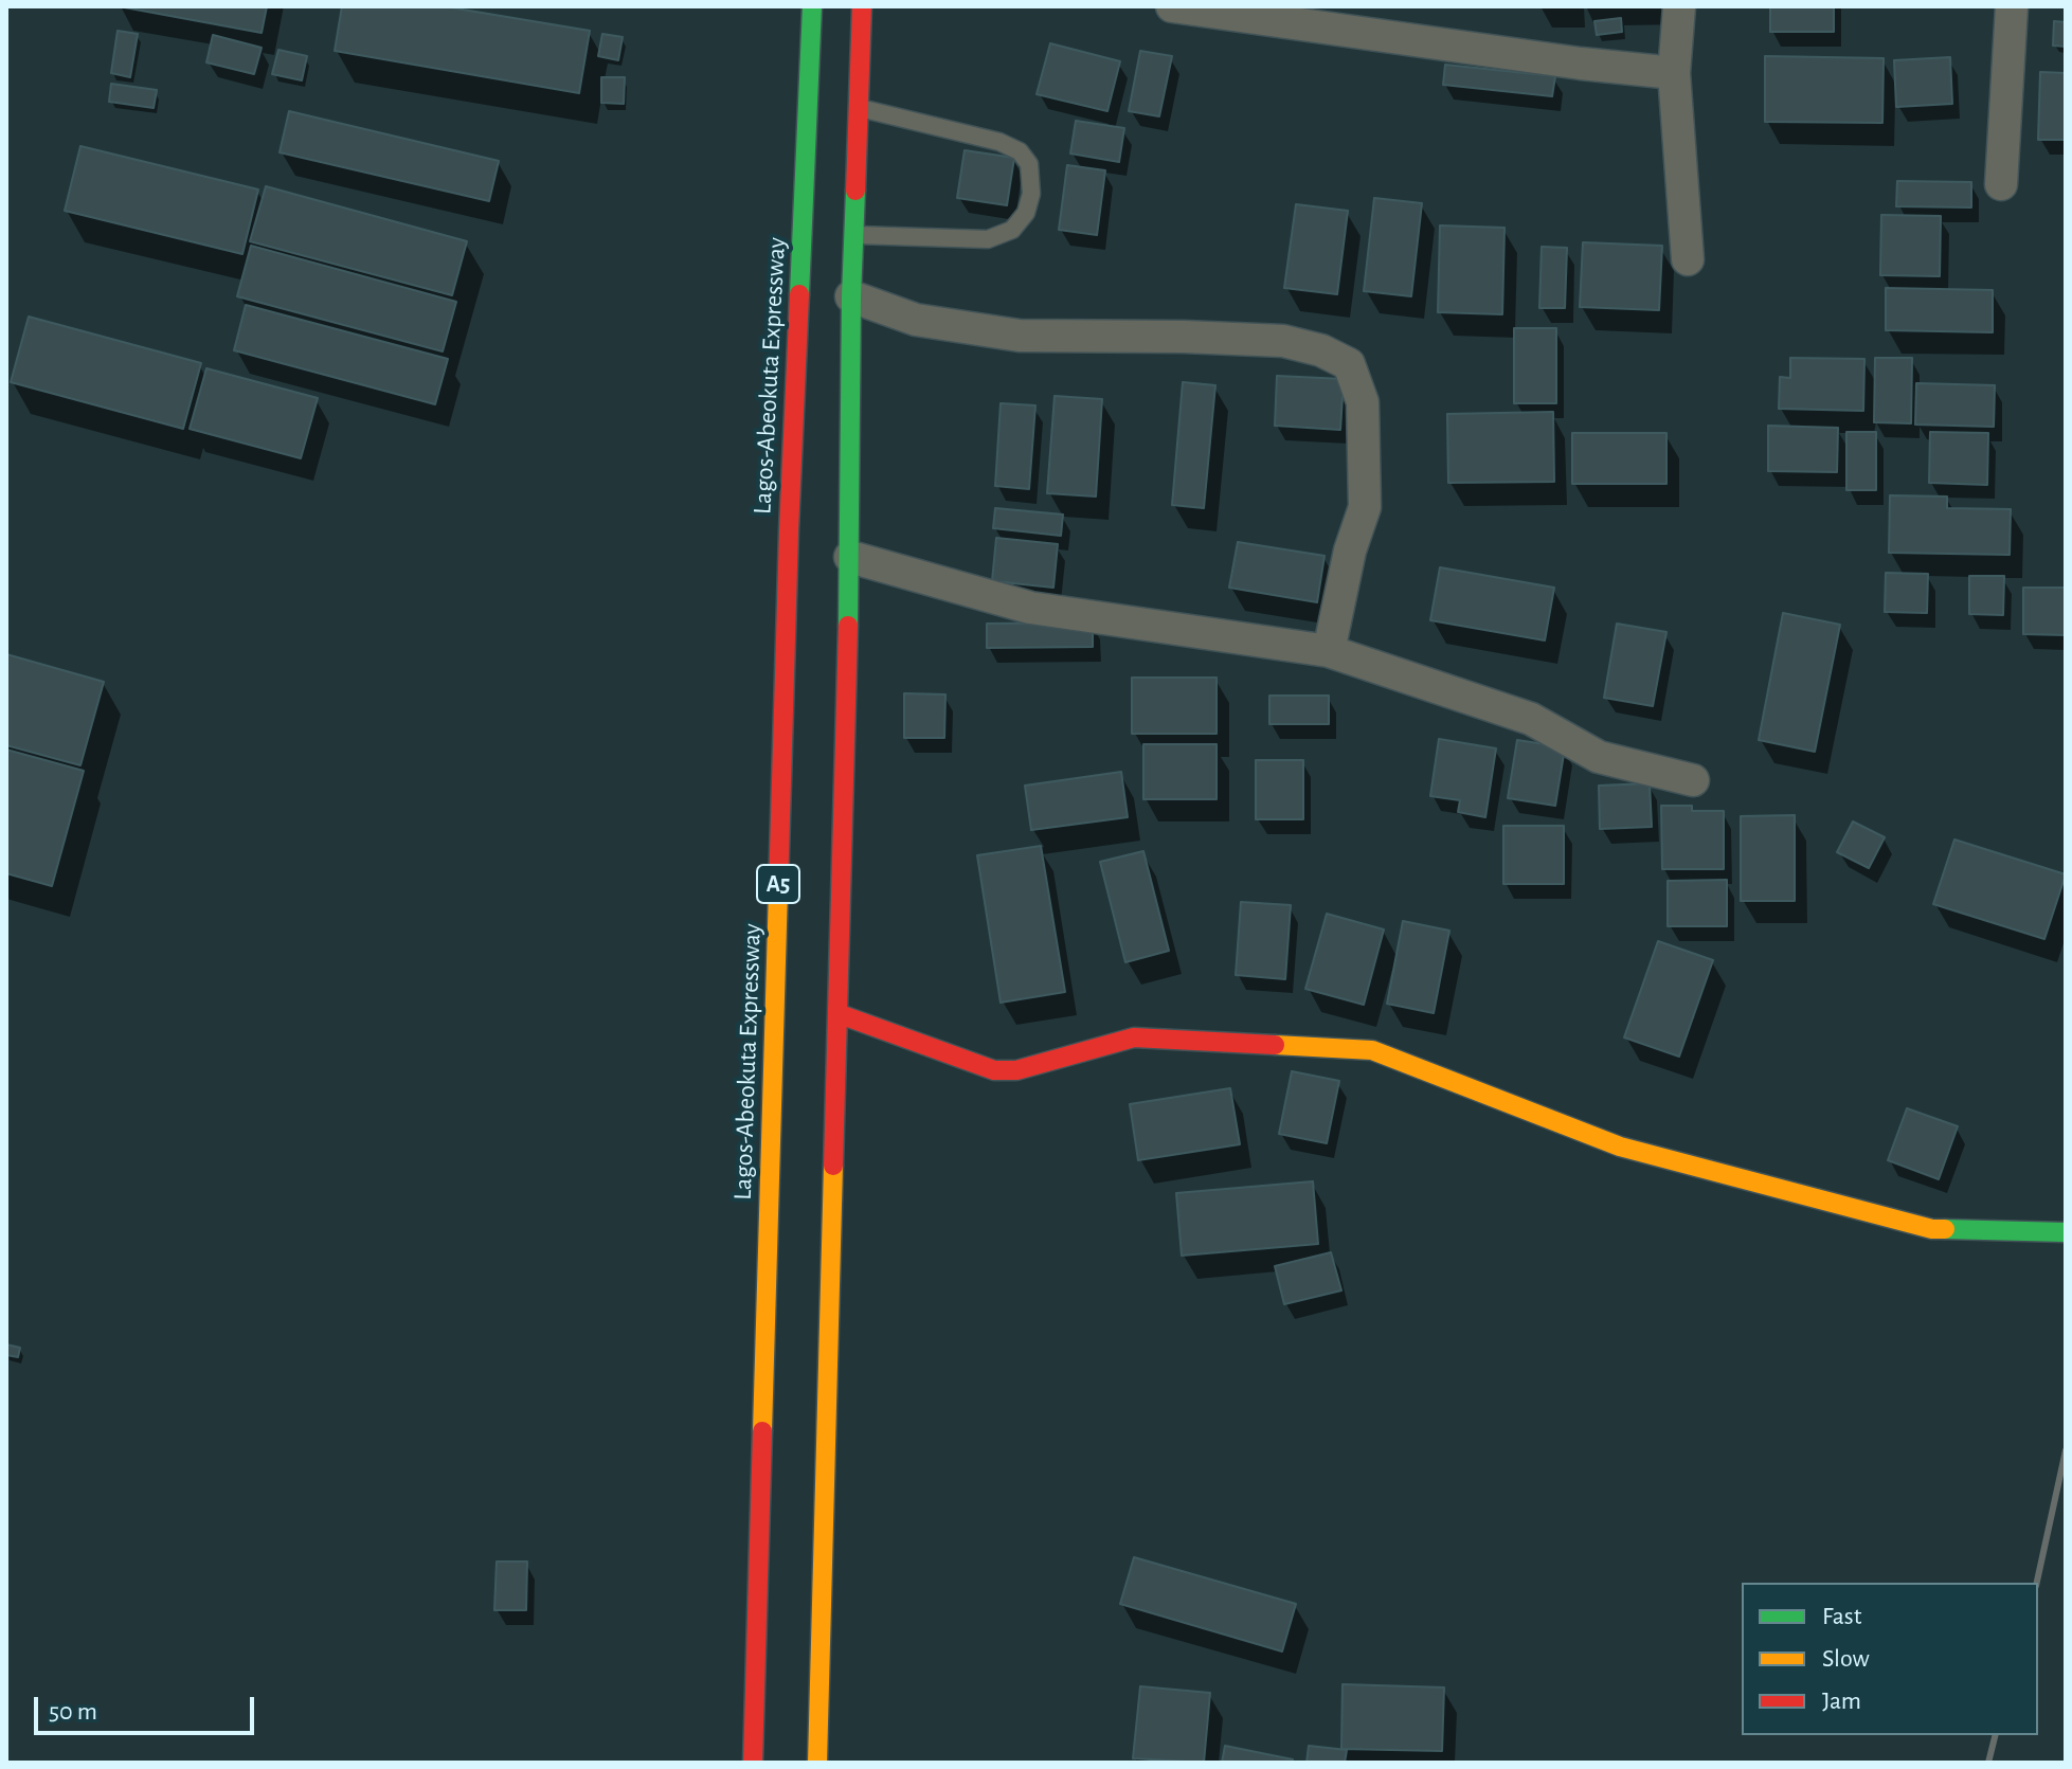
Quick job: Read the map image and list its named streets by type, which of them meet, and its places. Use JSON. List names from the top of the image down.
{
  "streets": {
    "main road": ["Lagos-Abeokuta Expressway", "A5"]
  },
  "legend": ["Fast", "Slow", "Jam"],
  "scale_bar": "50 m"
}
